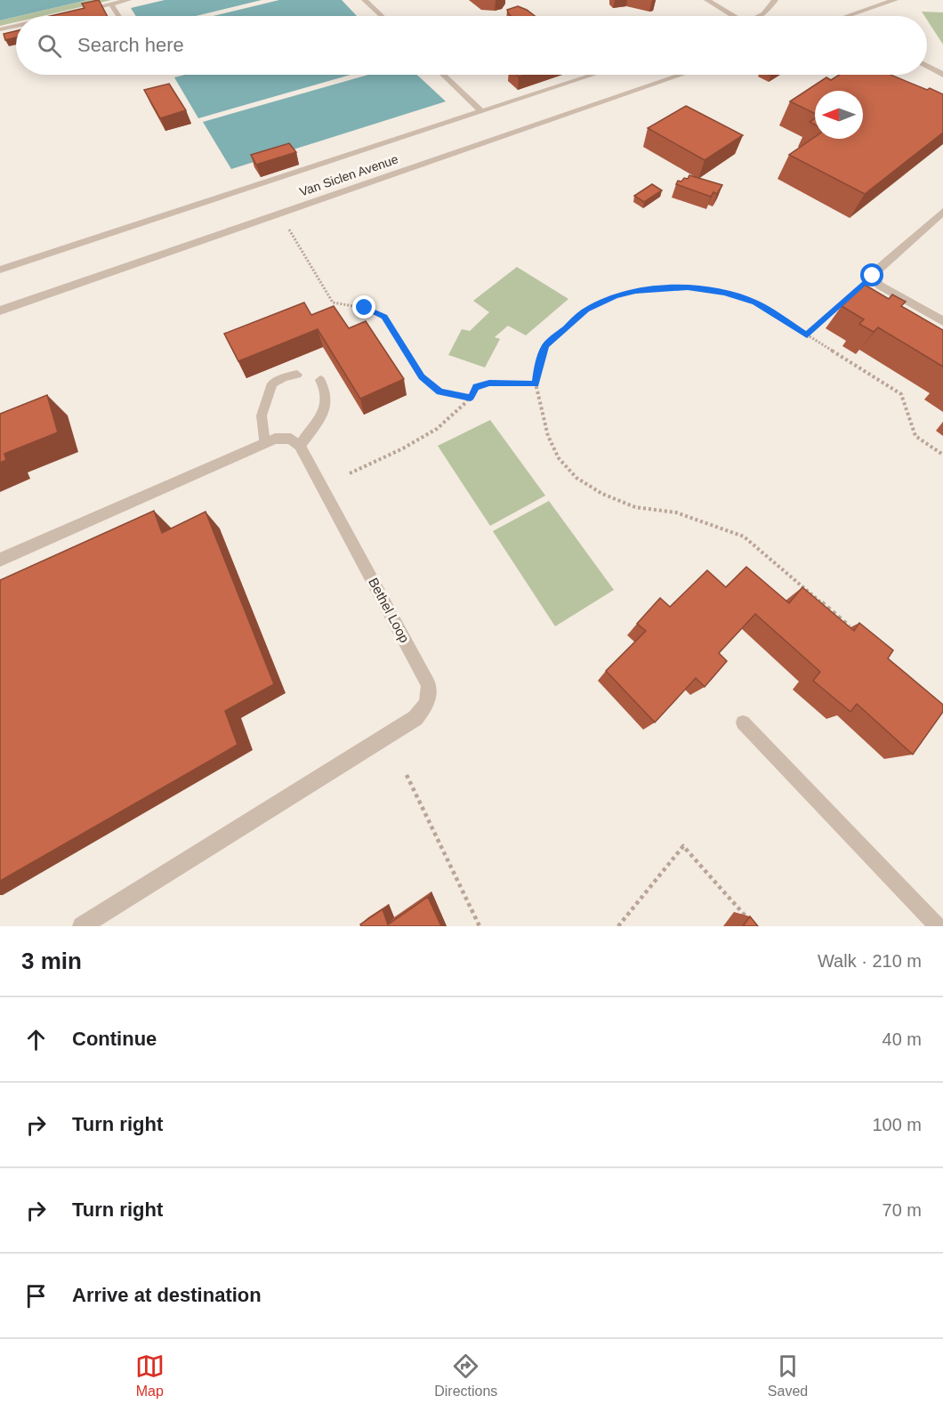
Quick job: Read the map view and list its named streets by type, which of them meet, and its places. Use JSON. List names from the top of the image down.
{
  "streets": {
    "street": ["Van Siclen Avenue", "Bethel Loop"]
  },
  "north": "left",
  "page": {
    "search": "Search here",
    "heading": ["3 min", "Walk · 210 m"],
    "list": [
      ["Continue", "40 m"],
      ["Turn right", "100 m"],
      ["Turn right", "70 m"],
      "Arrive at destination"
    ],
    "nav": ["Map", "Directions", "Saved"]
  }
}
